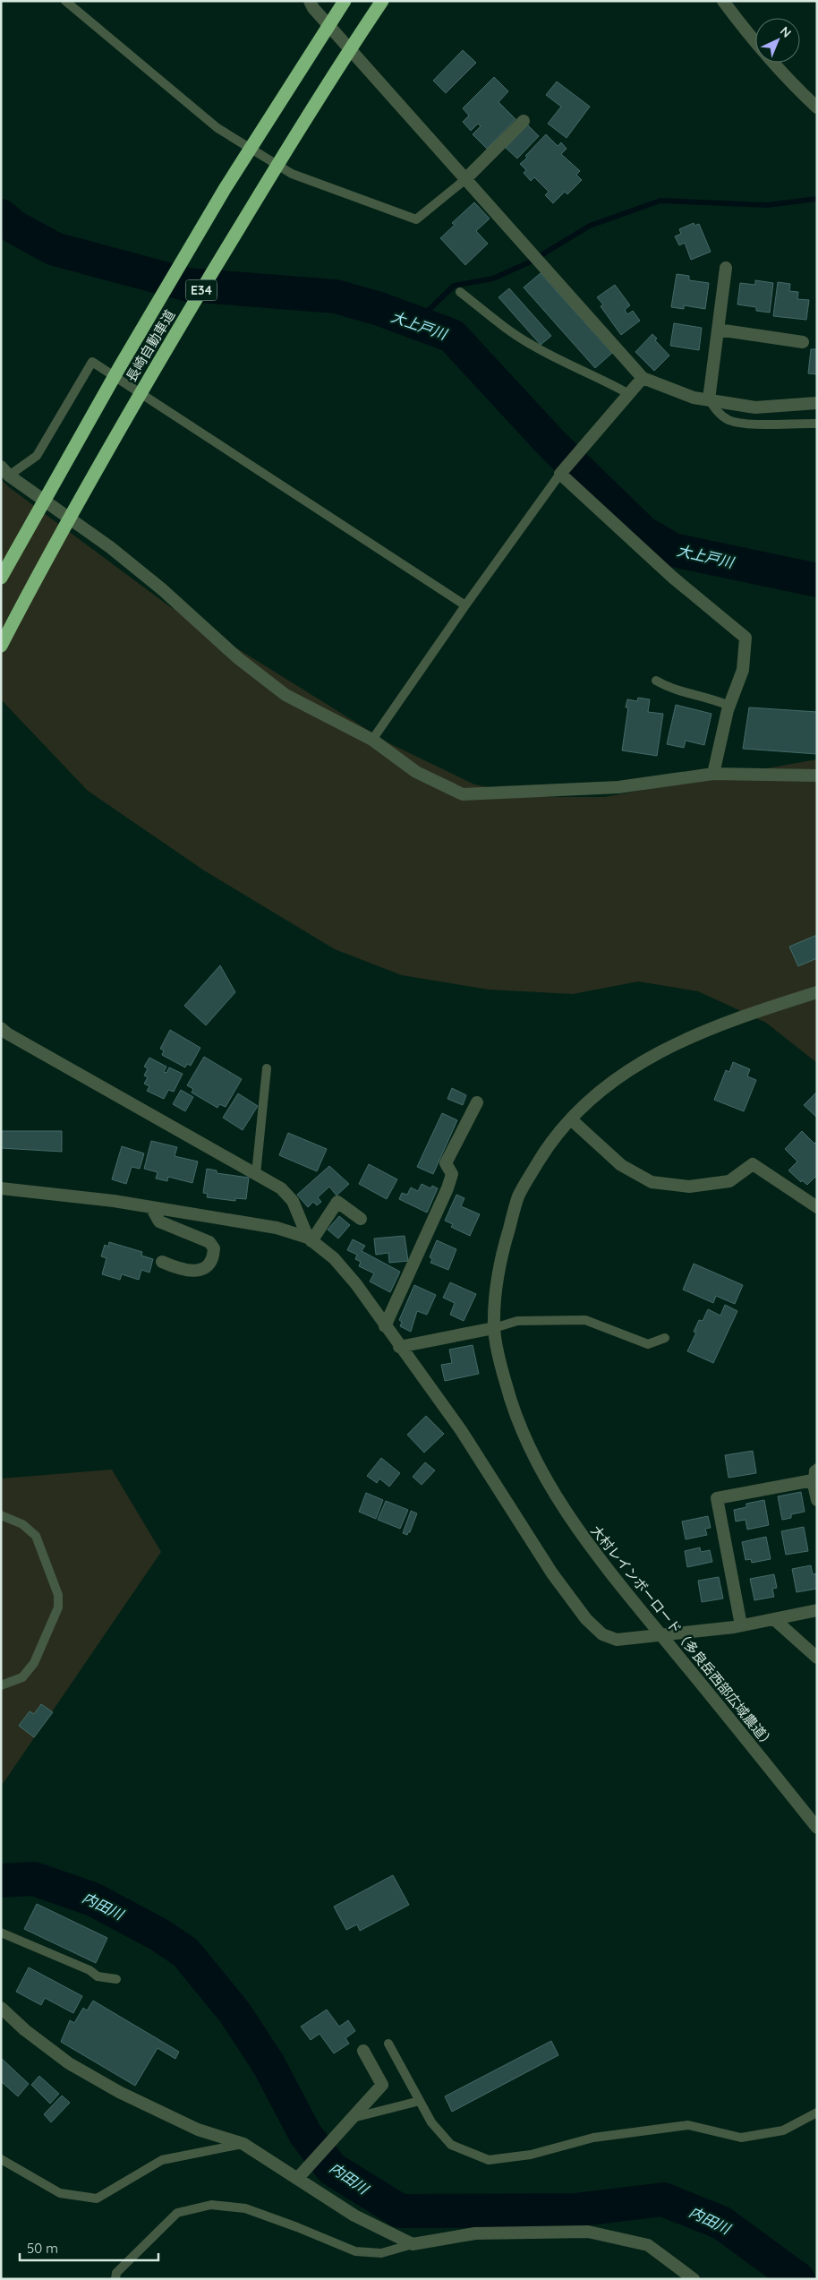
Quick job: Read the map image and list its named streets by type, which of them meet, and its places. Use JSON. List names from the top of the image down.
{
  "streets": {
    "highway": ["E34", "長崎自動車道"],
    "street": ["大村レインボーロード（多良岳西部広域農道）"]
  },
  "water": ["大上戸川", "内田川"],
  "scale_bar": "50 m",
  "north": "top right"
}
